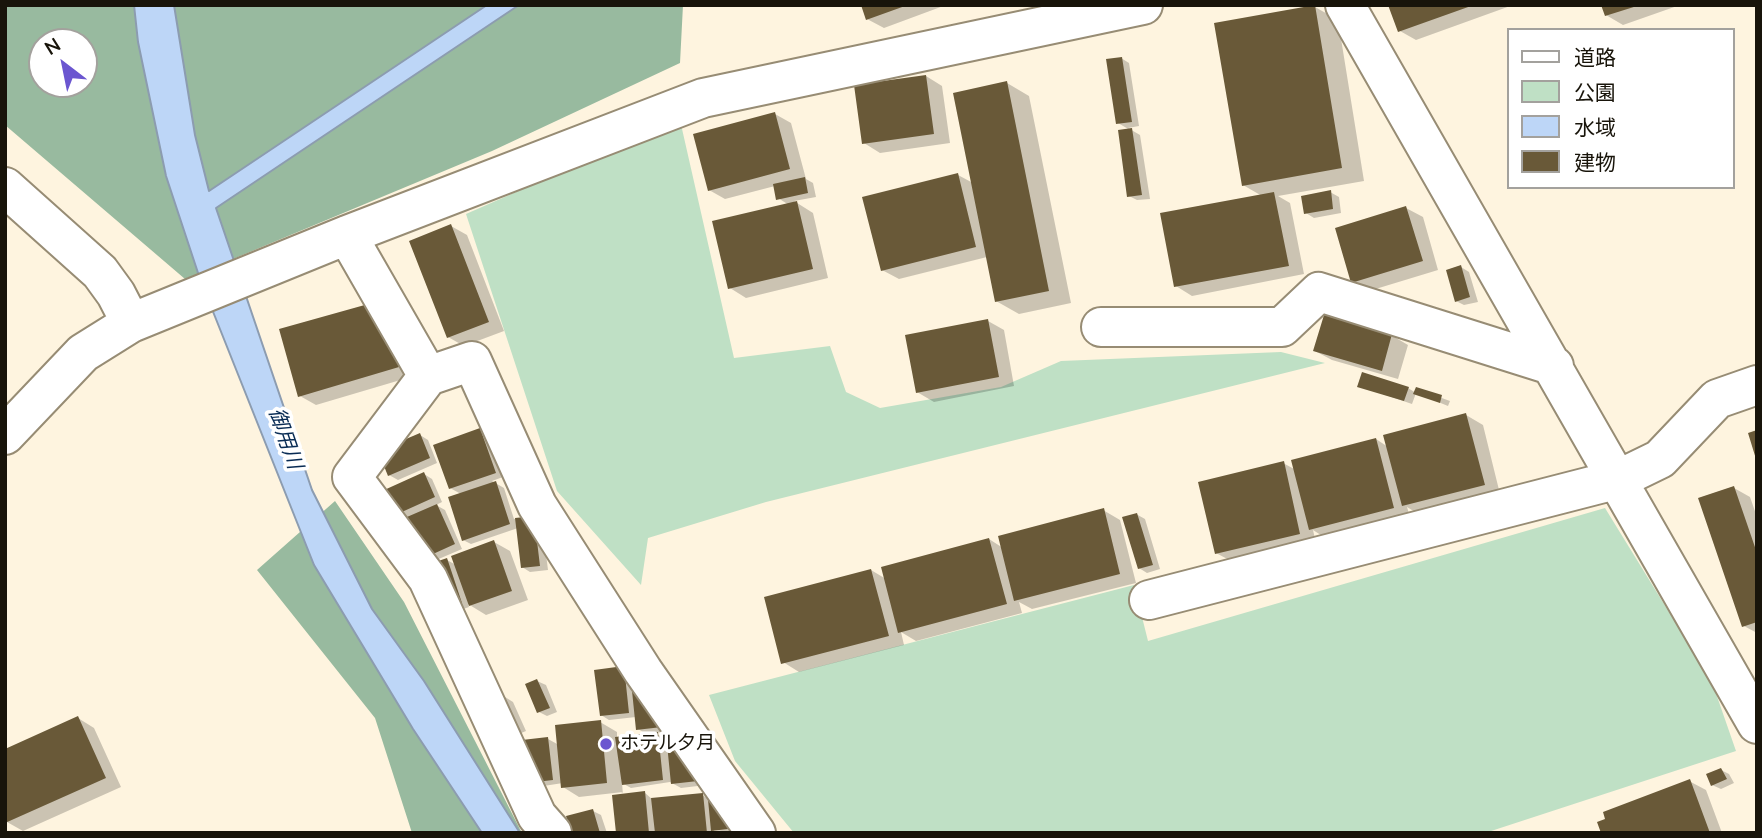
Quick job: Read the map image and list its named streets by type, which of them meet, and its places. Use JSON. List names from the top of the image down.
{
  "water": ["御用川"],
  "places": ["ホテル夕月"],
  "legend": [
    "道路",
    "公園",
    "水域",
    "建物"
  ],
  "north": "top left"
}
